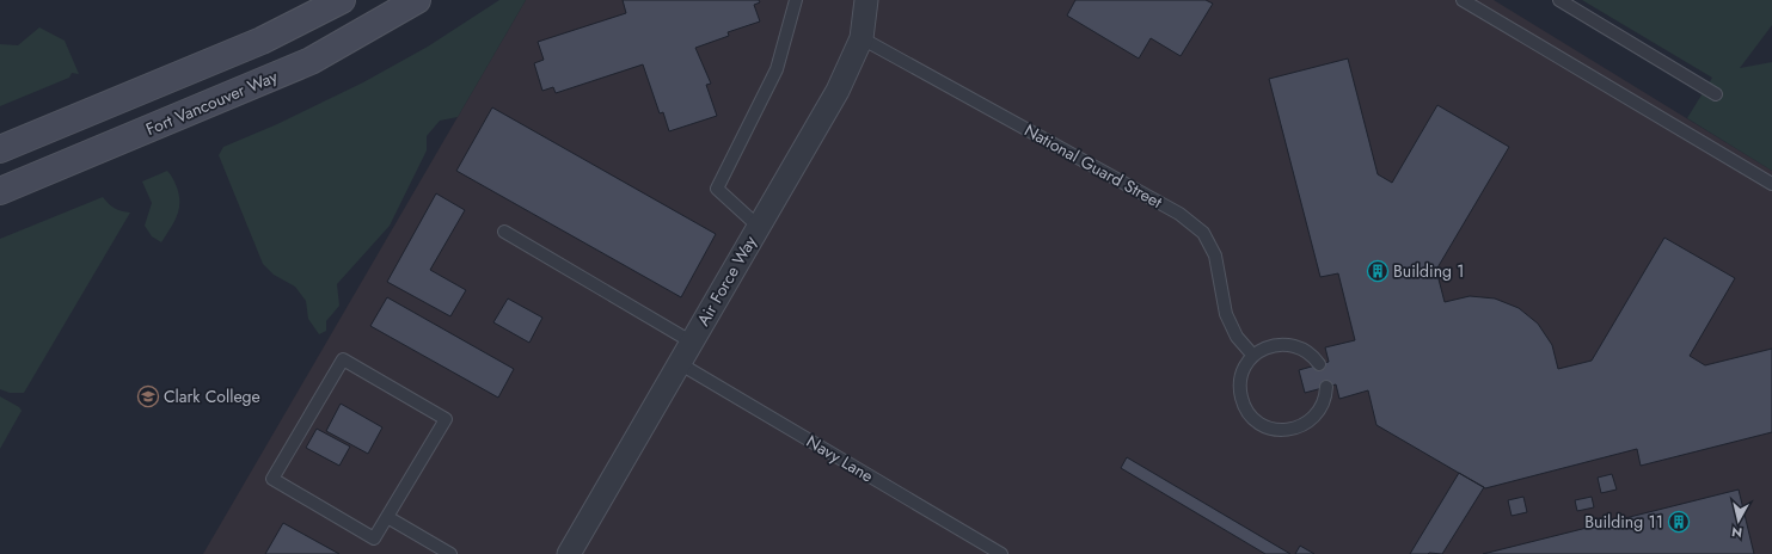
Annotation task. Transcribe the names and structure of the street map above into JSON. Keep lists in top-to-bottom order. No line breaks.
{"streets":{"street":["Fort Vancouver Way","Air Force Way"],"lane":["National Guard Street","Navy Lane"]},"crossings":[["National Guard Street","Air Force Way"],["Air Force Way","Navy Lane"]],"places":{"building":["Building 1","Building 11"],"school or university":["Clark College"]},"north":"bottom"}
